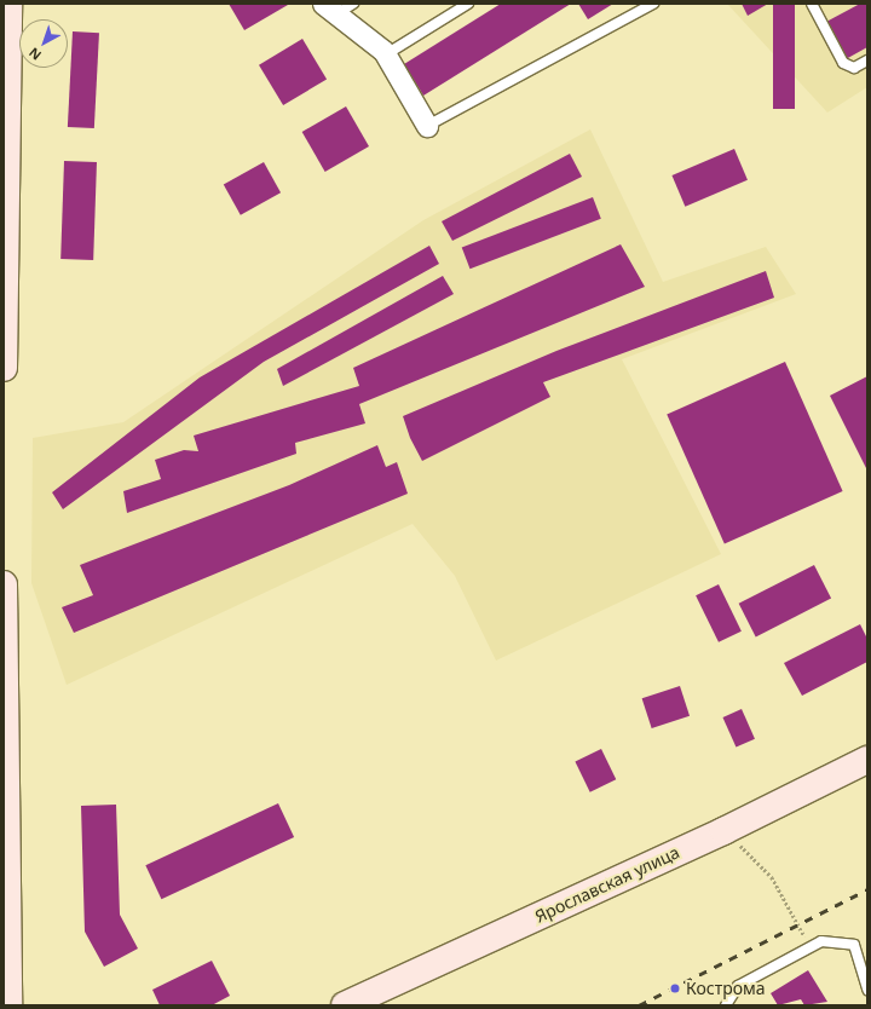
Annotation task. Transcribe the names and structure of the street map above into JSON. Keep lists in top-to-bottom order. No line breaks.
{"streets":{"main road":["Ярославская улица"]},"places":["Кострома"],"north":"bottom left"}
